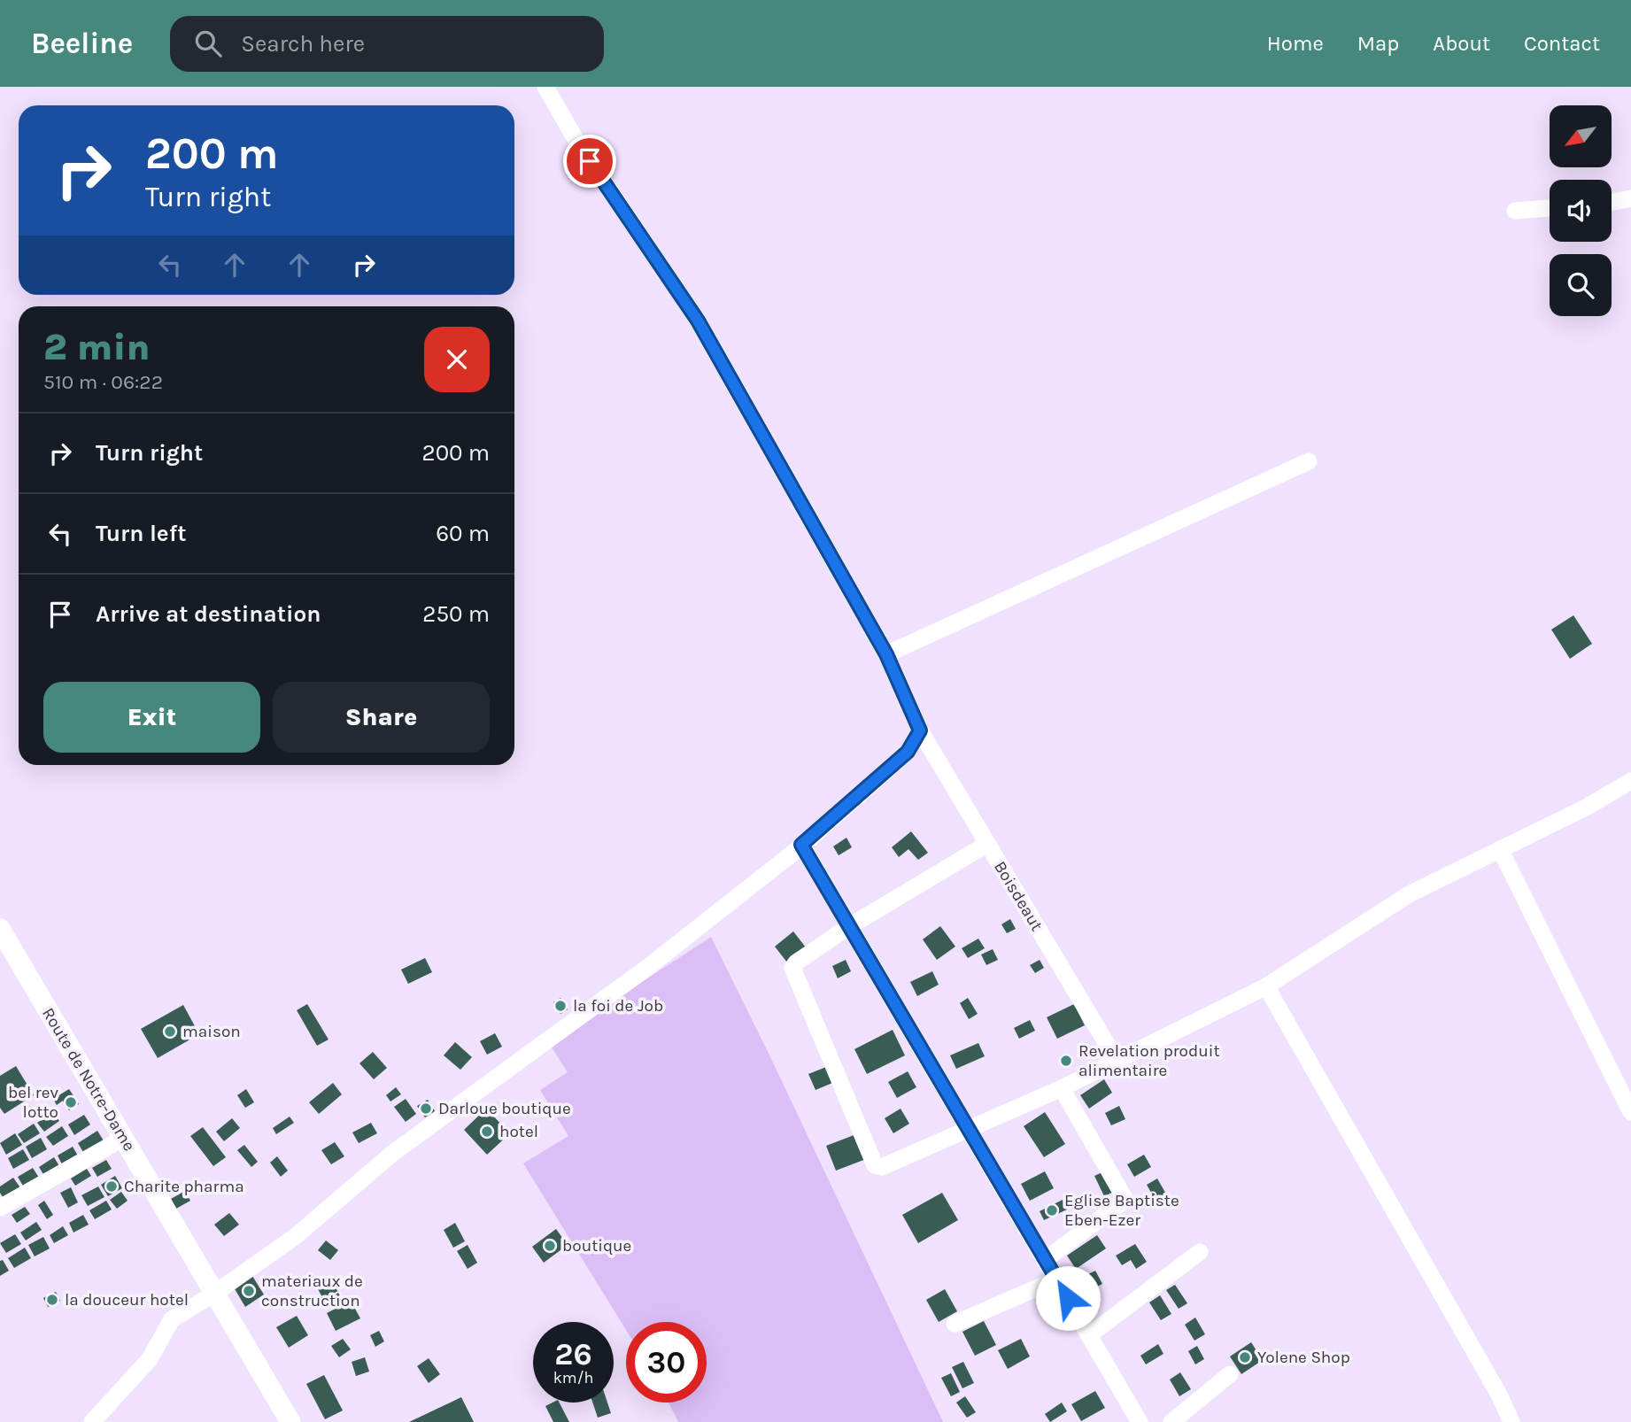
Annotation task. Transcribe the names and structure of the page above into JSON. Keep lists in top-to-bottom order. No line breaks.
{"streets":{"street":["Boisdeaut","Route de Notre-Dame"]},"places":["la foi de Job","maison","Revelation produit alimentaire","bel rev lotto","Darloue boutique","hotel","Charite pharma","Eglise Baptiste Eben-Ezer","boutique","materiaux de construction","la douceur hotel","Yolene Shop"],"north":"bottom left","page":{"header":"Beeline","search":"Search here","nav":["Home","Map","About","Contact"],"turn":["200 m","Turn right"],"heading":["2 min","510 m · 06:22"],"list":[{"name":"Turn right","value":"200 m"},{"name":"Turn left","value":"60 m"},{"name":"Arrive at destination","value":"250 m"}],"buttons":["Exit","Share"],"speed":"26 km/h","limit":"30"}}
